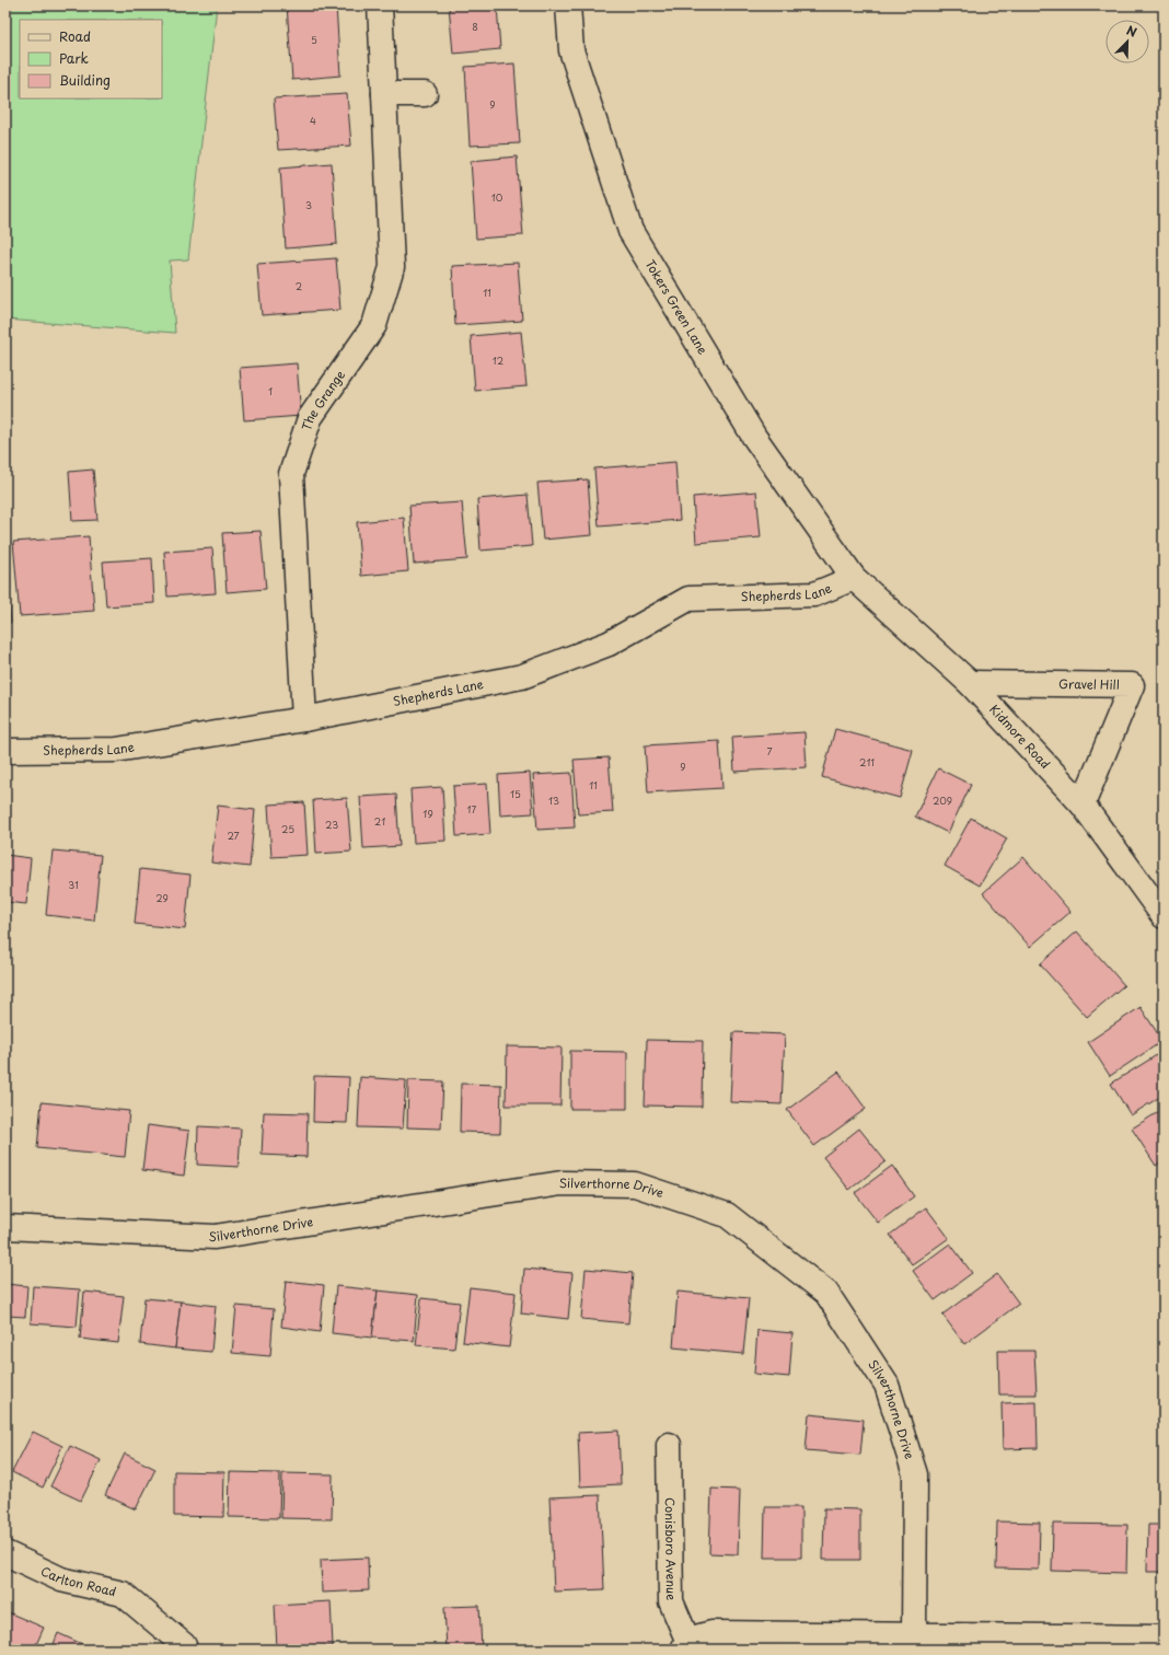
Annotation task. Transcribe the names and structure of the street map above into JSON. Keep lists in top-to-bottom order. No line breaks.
{"streets":{"street":["Tokers Green Lane","The Grange","Shepherds Lane","Gravel Hill","Kidmore Road","Silverthorne Drive","Conisboro Avenue","Carlton Road"]},"crossings":[["Tokers Green Lane","Shepherds Lane"],["Tokers Green Lane","Kidmore Road"],["The Grange","Shepherds Lane"],["Shepherds Lane","Kidmore Road"],["Gravel Hill","Kidmore Road"]],"house_numbers":["8","5","9","4","10","3","2","11","12","1","7","211","9","11","15","13","209","17","19","21","23","25","27","31","29"],"legend":["Road","Park","Building"],"north":"top right"}
